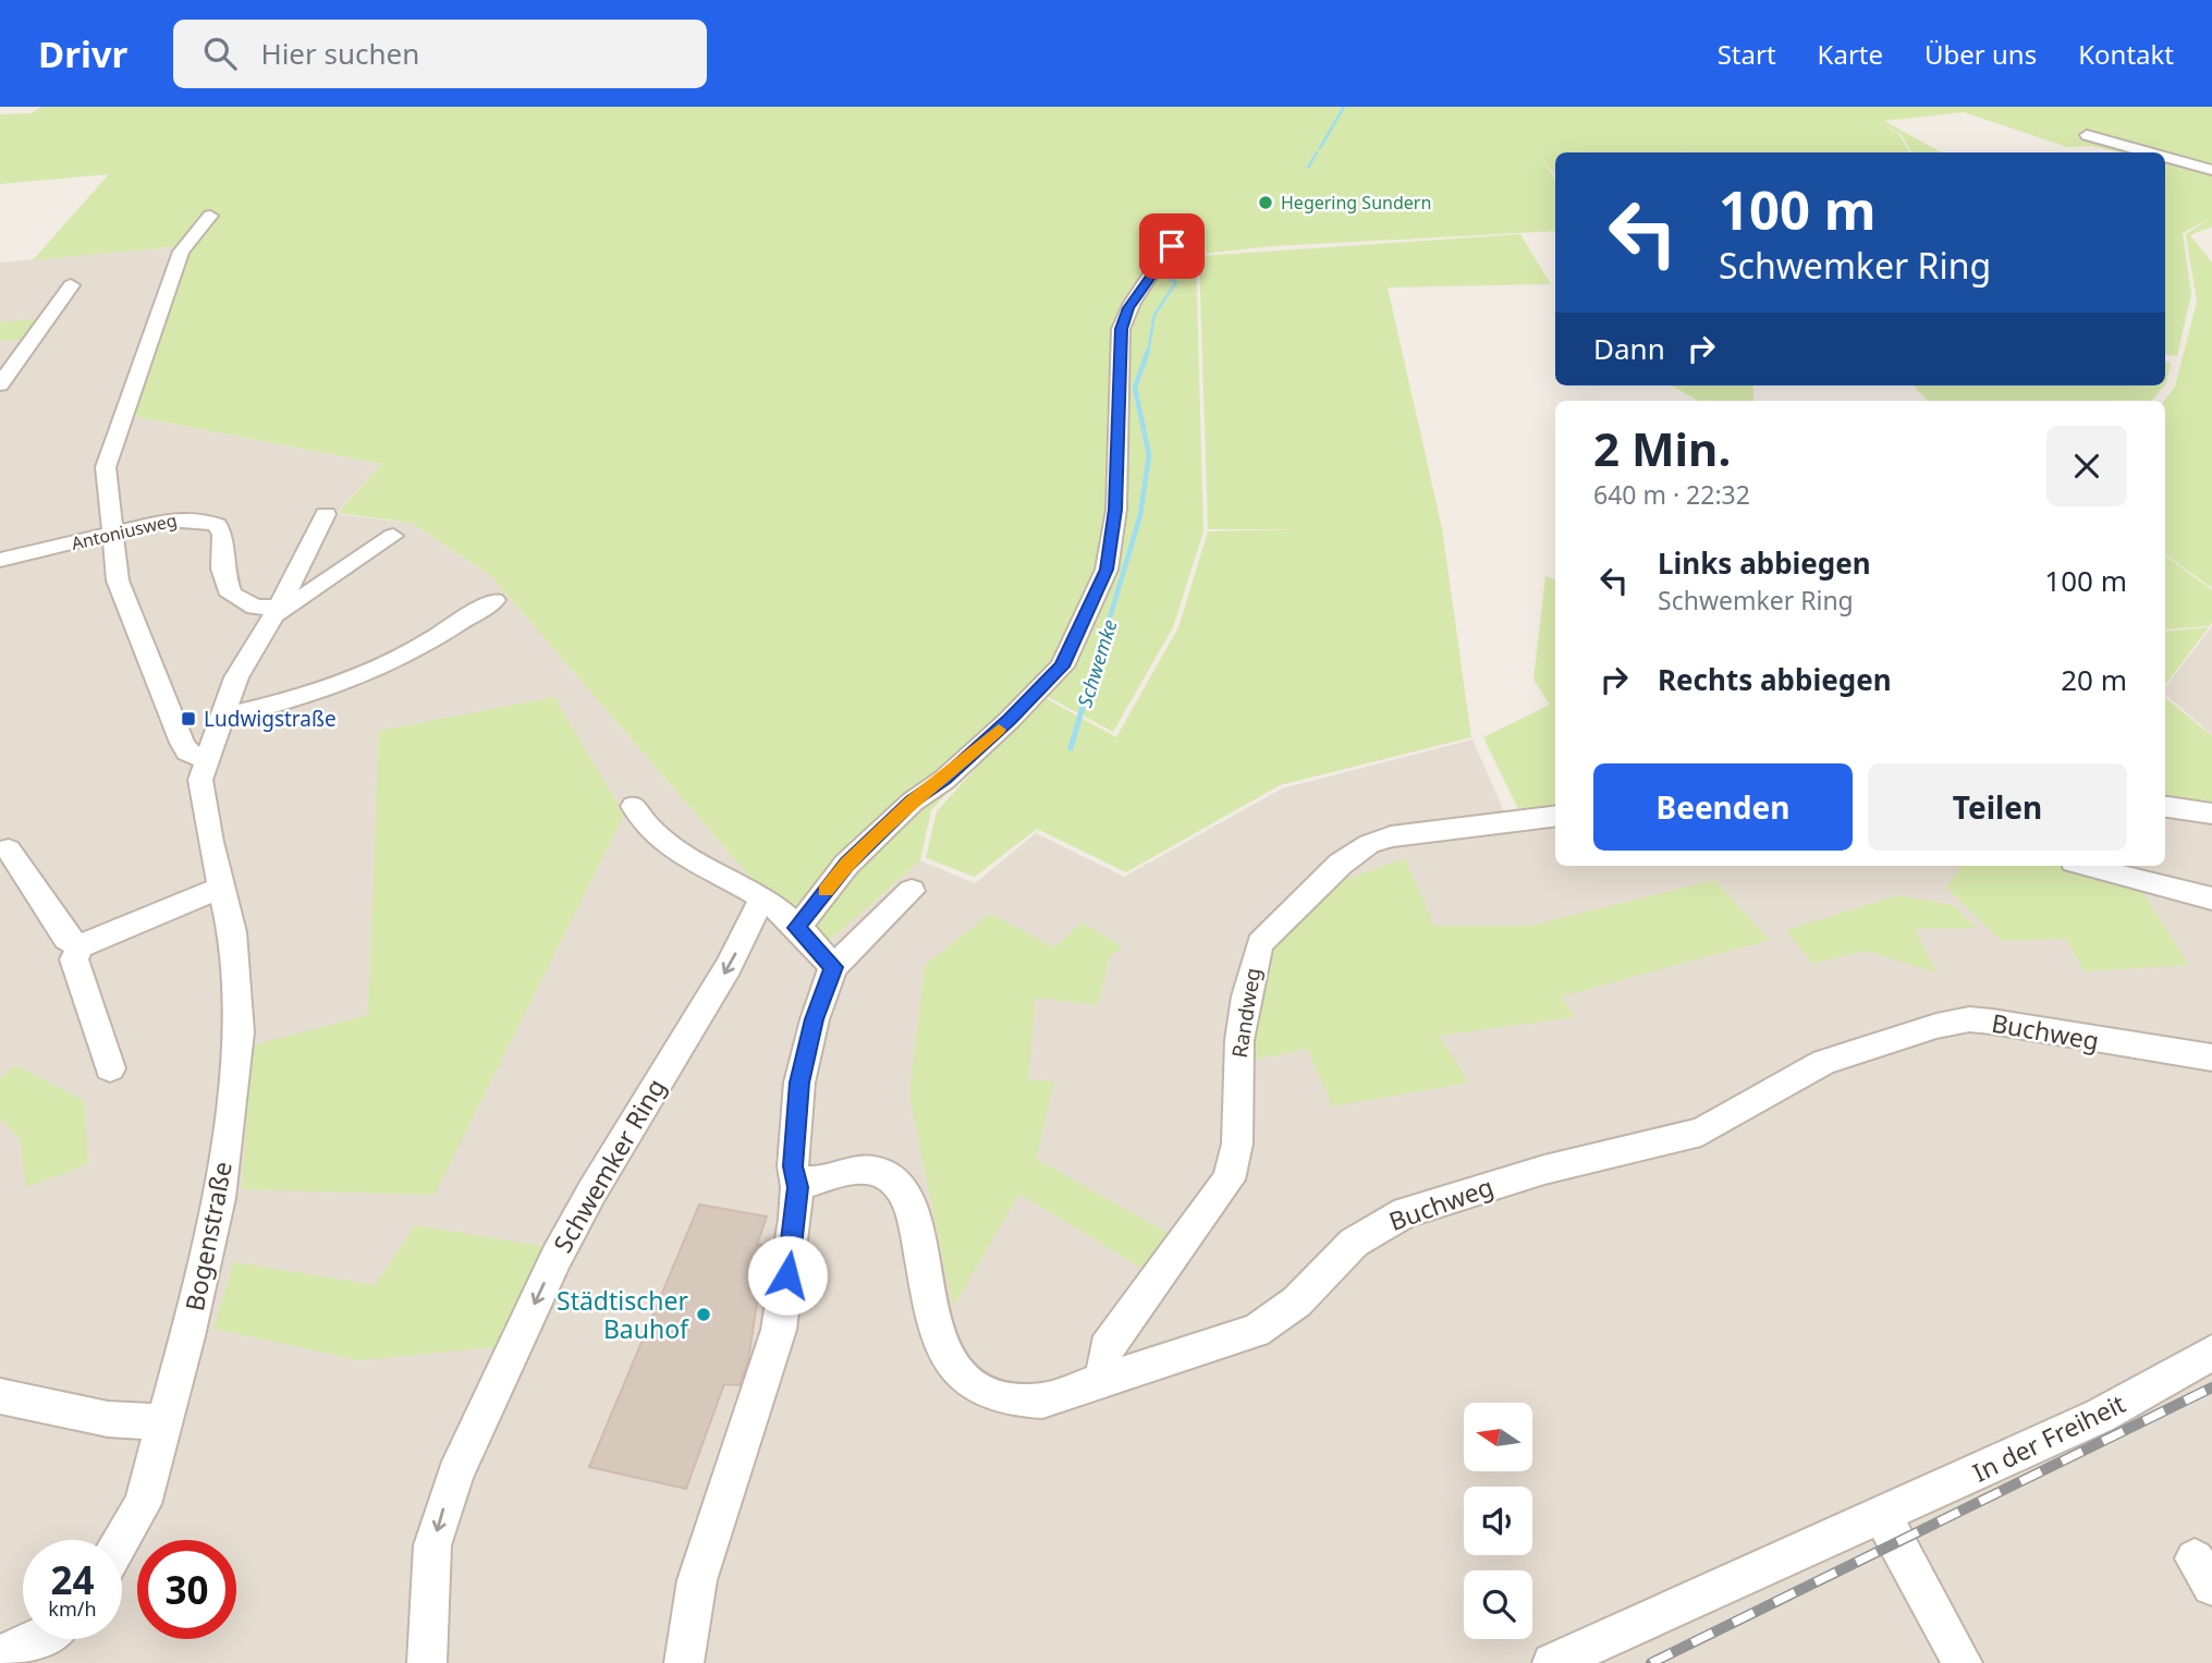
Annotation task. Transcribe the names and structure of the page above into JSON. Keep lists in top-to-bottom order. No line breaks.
{"streets":{"street":["Antoniusweg","Randweg","Buchweg","Schwemker Ring","Bogenstraße","In der Freiheit"]},"crossings":[["Antoniusweg","Bogenstraße"],["Randweg","Buchweg"]],"water":["Schwemke"],"places":{"other":["Hegering Sundern","Städtischer Bauhof"],"transit":["Ludwigstraße"]},"north":"left","page":{"header":"Drivr","search":"Hier suchen","nav":["Start","Karte","Über uns","Kontakt"],"turn":["100 m","Schwemker Ring"],"then":"Dann","heading":["2 Min.","640 m · 22:32"],"list":[{"name":"Links abbiegen","note":"Schwemker Ring","value":"100 m"},{"name":"Rechts abbiegen","value":"20 m"}],"buttons":["Beenden","Teilen"],"speed":"24 km/h","limit":"30"}}
